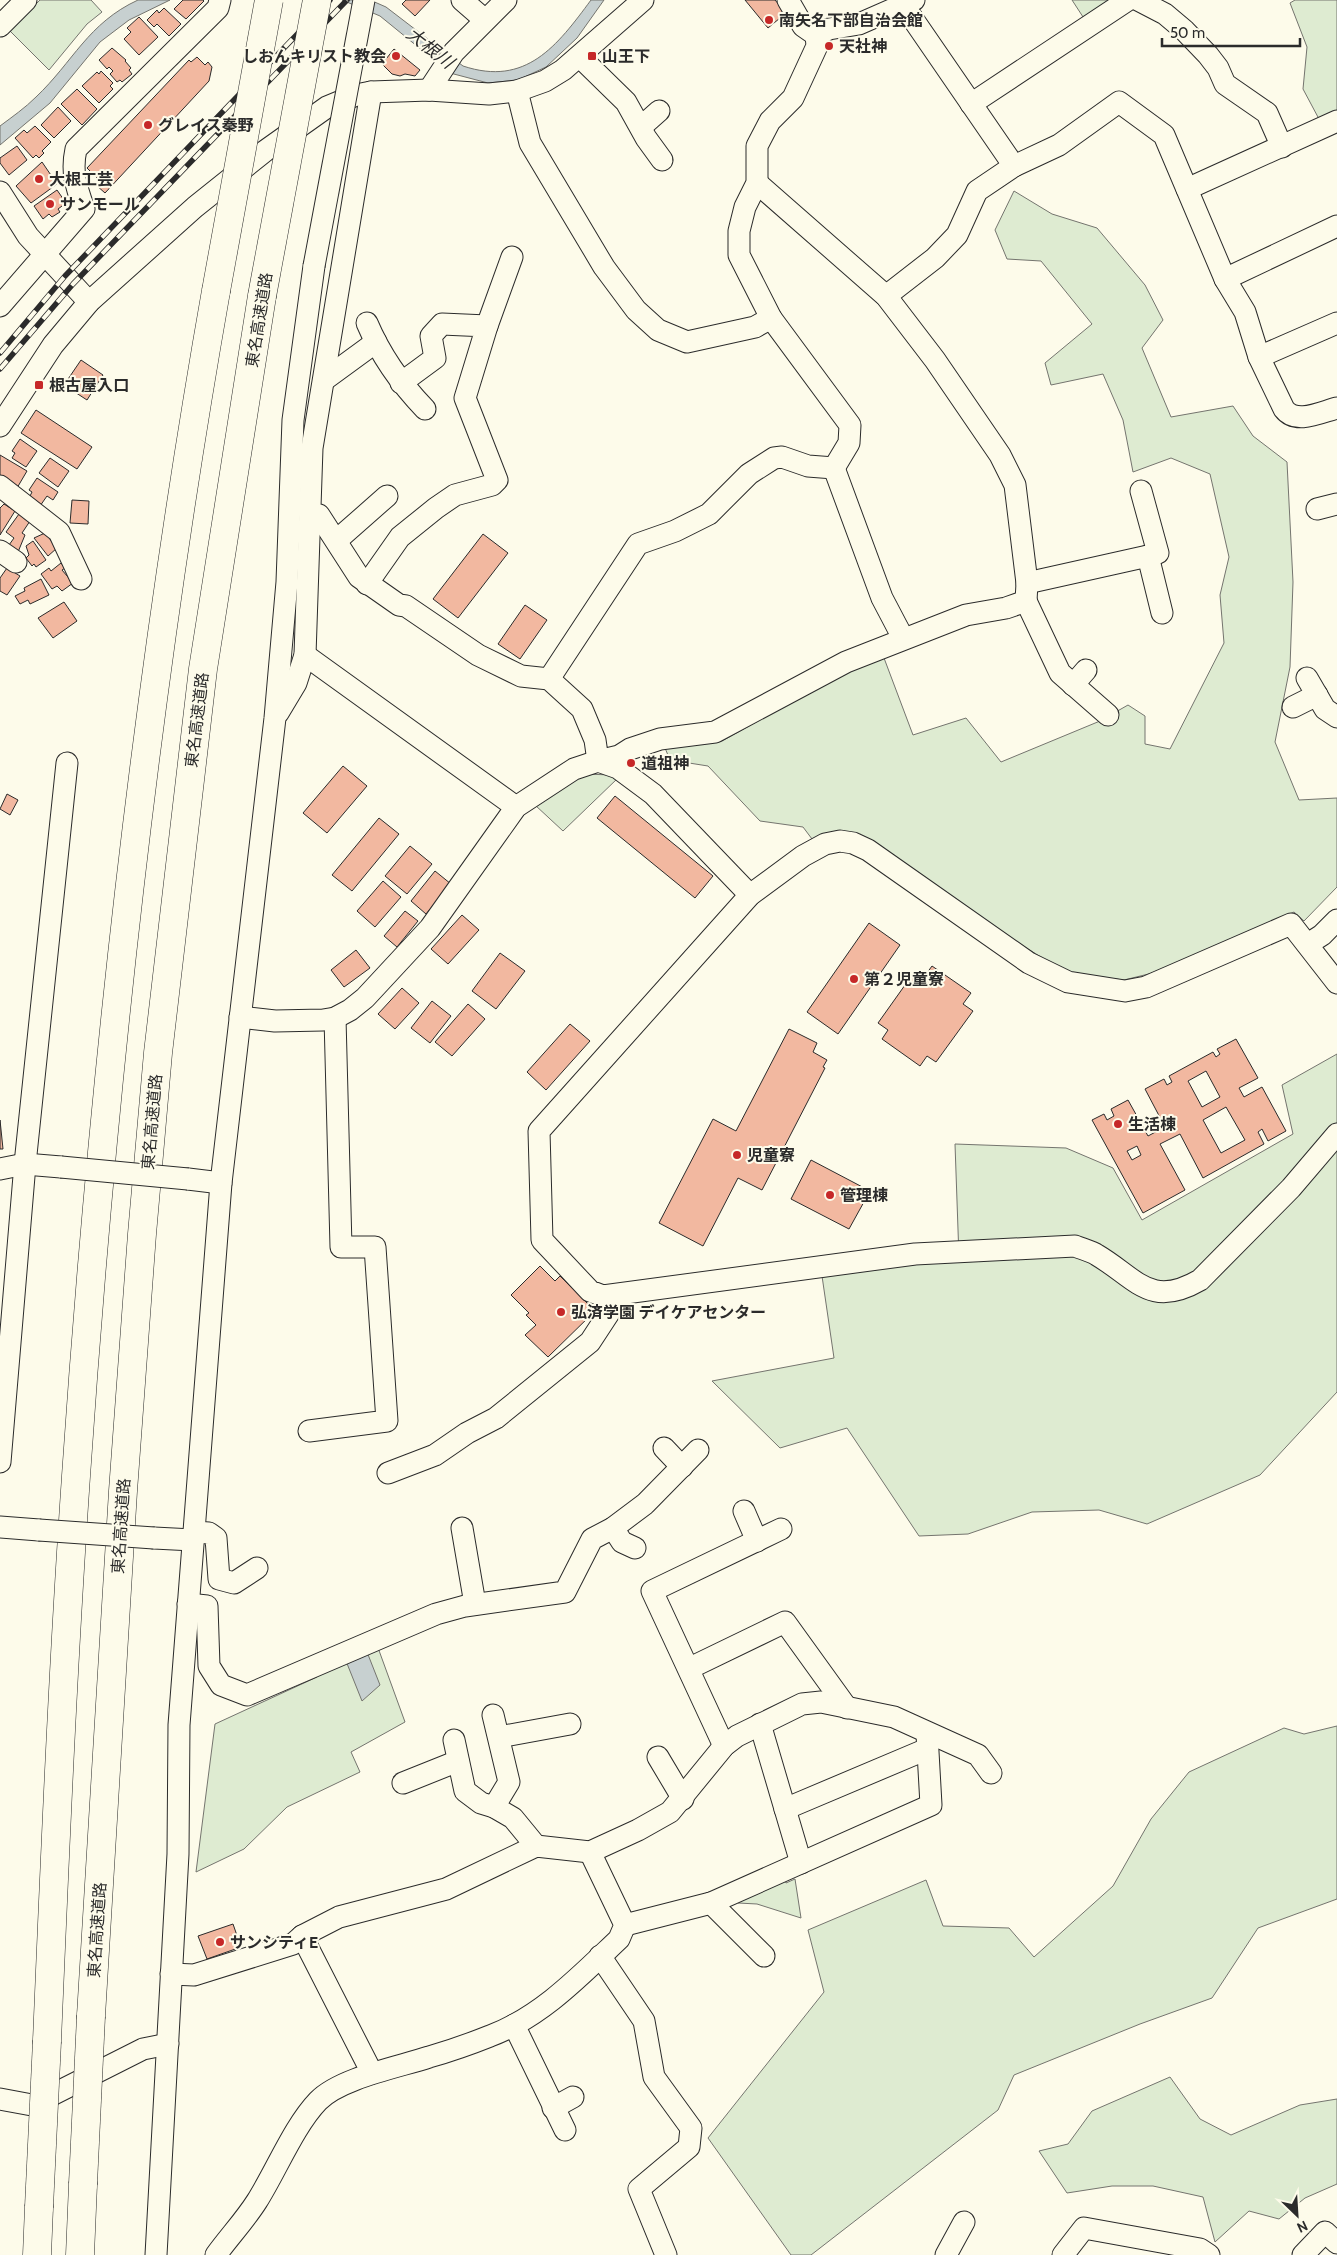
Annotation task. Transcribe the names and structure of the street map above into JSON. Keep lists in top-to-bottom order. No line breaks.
{"streets":{"highway":["東名高速道路"]},"water":["大根川"],"places":{"other":["南矢名下部自治会館","天社神","しおんキリスト教会","グレイス秦野","大根工芸","サンモール","道祖神","第２児童寮","生活棟","児童寮","管理棟","弘済学園 デイケアセンター","サンシティE"],"transit":["山王下","根古屋入口"]},"scale_bar":"50 m","north":"bottom right"}
